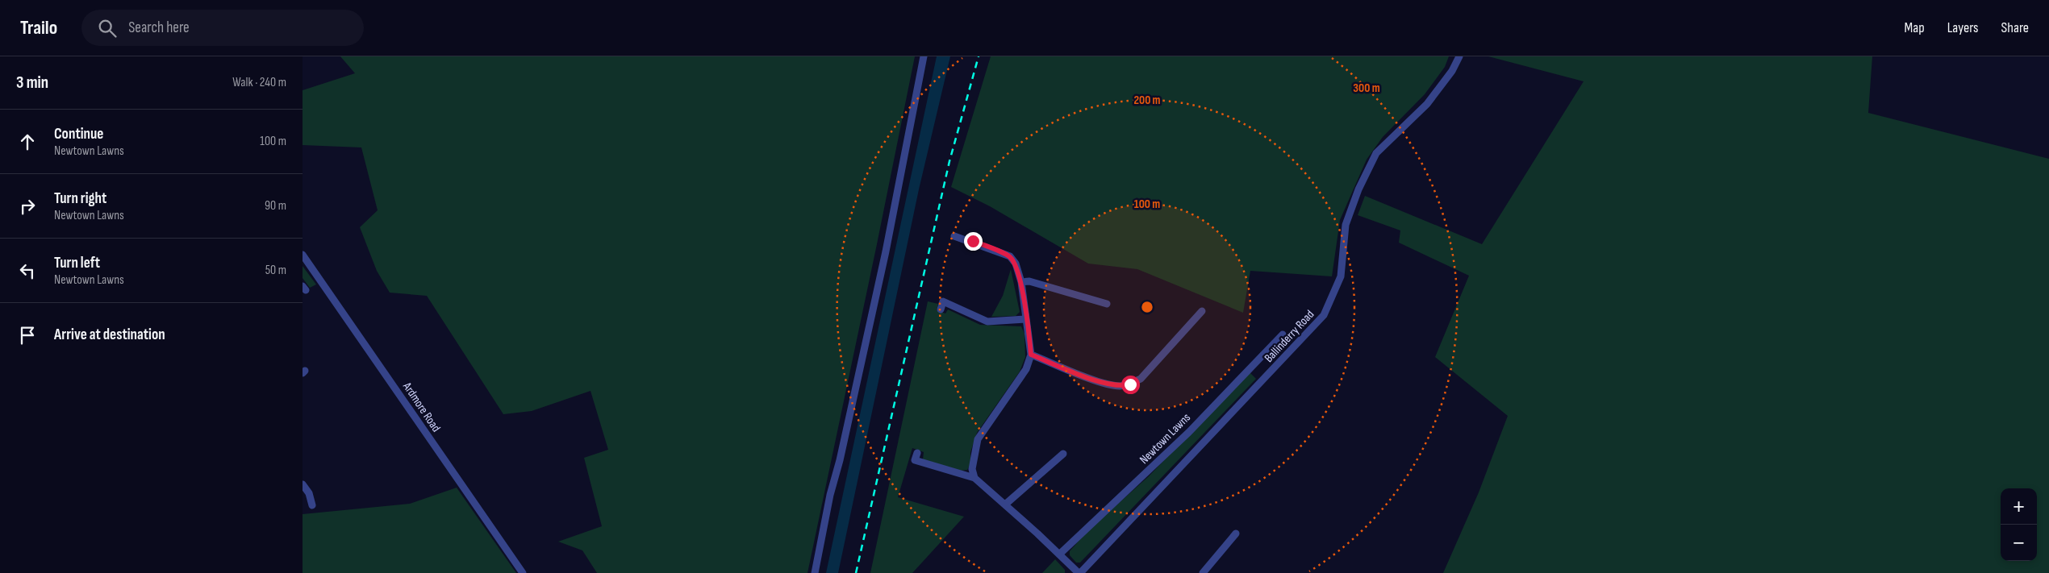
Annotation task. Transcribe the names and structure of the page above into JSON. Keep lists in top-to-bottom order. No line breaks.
{"streets":{"street":["Ballinderry Road","Ardmore Road","Newtown Lawns"]},"page":{"header":"Trailo","search":"Search here","nav":["Map","Layers","Share"],"heading":["3 min","Walk · 240 m"],"list":[["Continue","Newtown Lawns","100 m"],["Turn right","Newtown Lawns","90 m"],["Turn left","Newtown Lawns","50 m"],"Arrive at destination"],"map_buttons":["+","−"]},"rings":["300 m","200 m","100 m"]}
